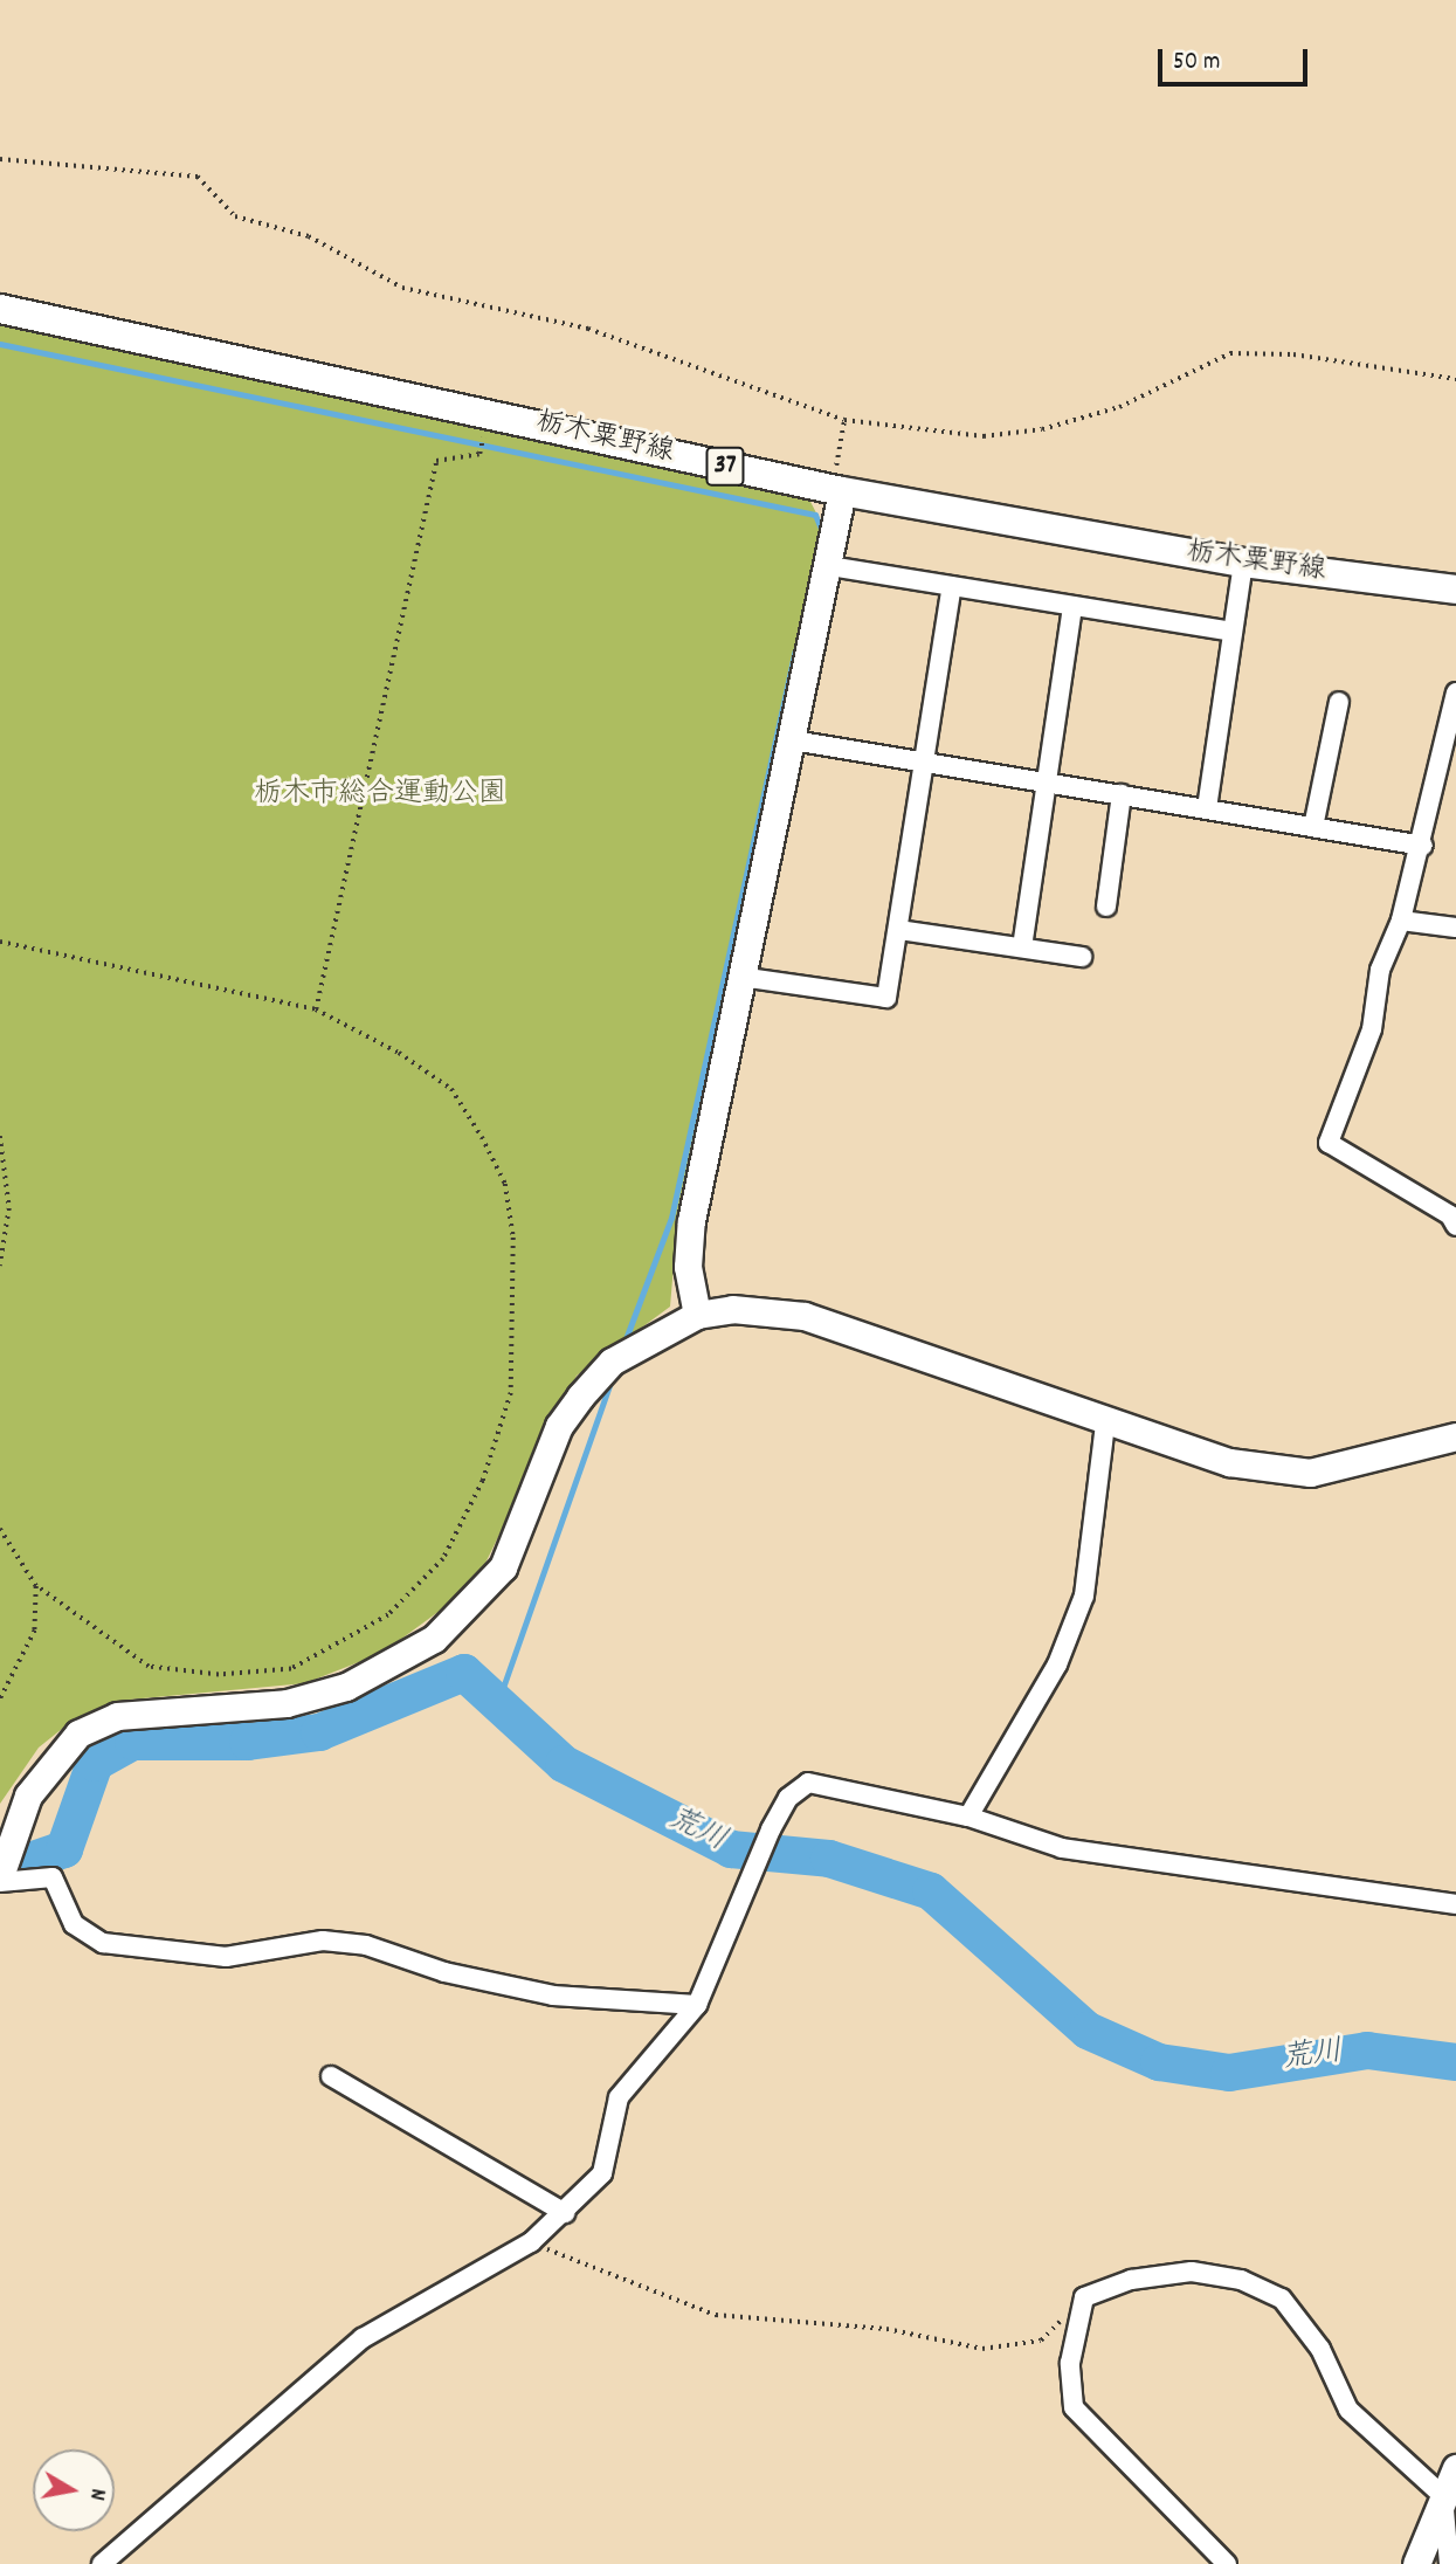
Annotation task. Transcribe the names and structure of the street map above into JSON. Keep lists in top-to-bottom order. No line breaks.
{"streets":{"main road":["栃木粟野線","37"]},"water":["荒川"],"parks":["栃木市総合運動公園"],"scale_bar":"50 m","north":"right"}
